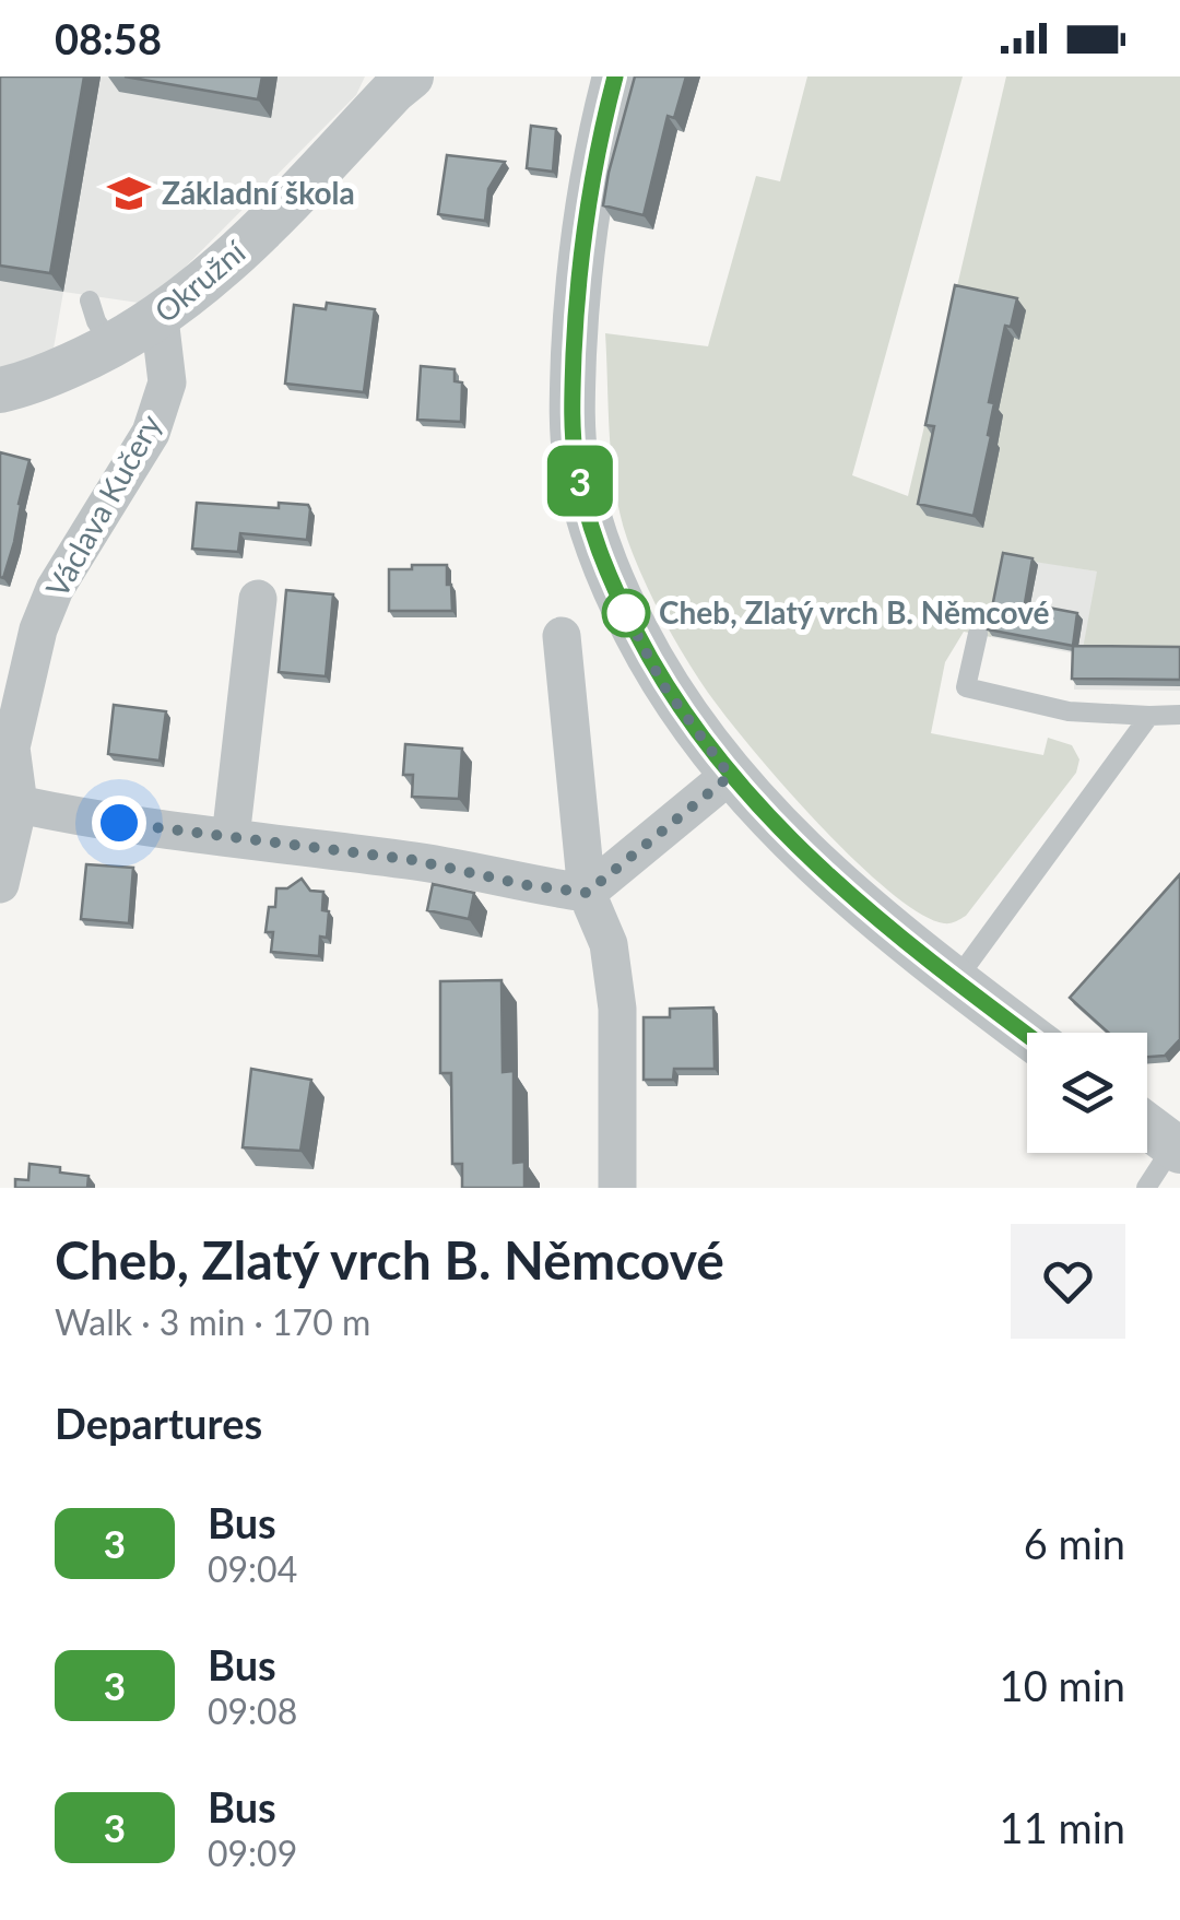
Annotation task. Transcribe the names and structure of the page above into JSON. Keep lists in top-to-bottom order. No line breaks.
{"streets":{"street":["Okružní","Václava Kučery"]},"crossings":[["Okružní","Václava Kučery"]],"places":{"school or university":["Základní škola"],"other":["Cheb, Zlatý vrch B. Němcové"]},"lines":["bus line 3"],"page":{"status":"08:58","on_map":"3","heading":[["Cheb, Zlatý vrch B. Němcové","Walk · 3 min · 170 m"],"Departures"],"list":[{"mark":"3","name":"Bus","note":"09:04","value":"6 min"},{"mark":"3","name":"Bus","note":"09:08","value":"10 min"},{"mark":"3","name":"Bus","note":"09:09","value":"11 min"}]}}
